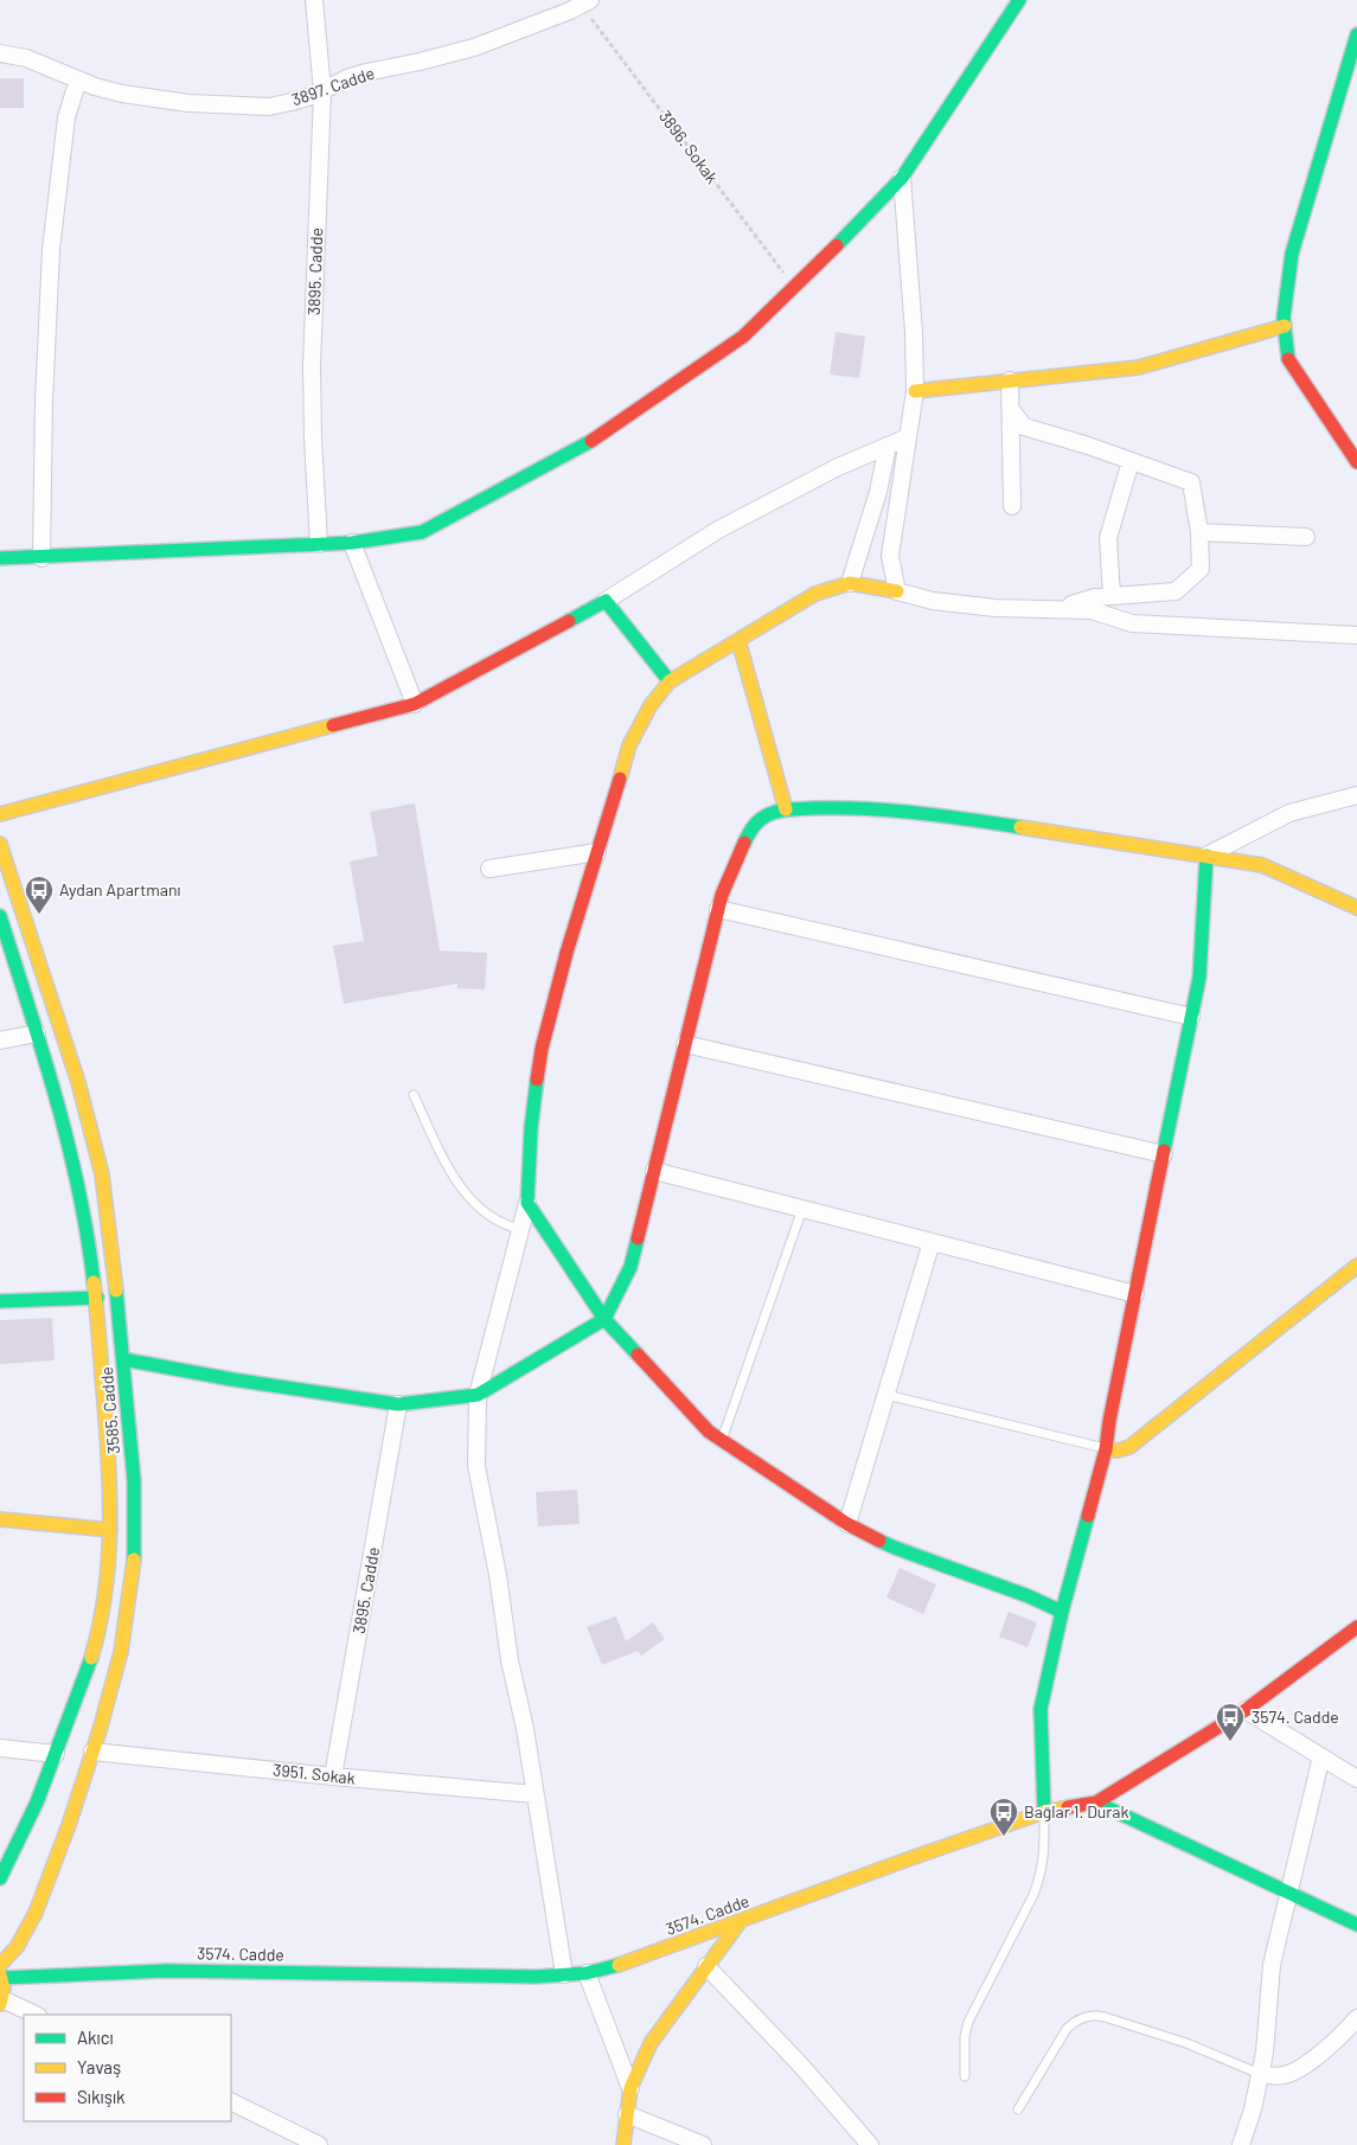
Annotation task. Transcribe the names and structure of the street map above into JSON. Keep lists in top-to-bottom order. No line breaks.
{"streets":{"street":["3897. Cadde","3895. Cadde","3585. Cadde","3951. Sokak","3574. Cadde"],"path":["3896. Sokak"]},"crossings":[["3897. Cadde","3896. Sokak"],["3897. Cadde","3895. Cadde"],["3895. Cadde","3951. Sokak"],["3585. Cadde","3951. Sokak"],["3585. Cadde","3574. Cadde"]],"places":{"bus stop":["Aydan Apartmanı","3574. Cadde","Bağlar 1. Durak"]},"legend":["Akıcı","Yavaş","Sıkışık"]}
